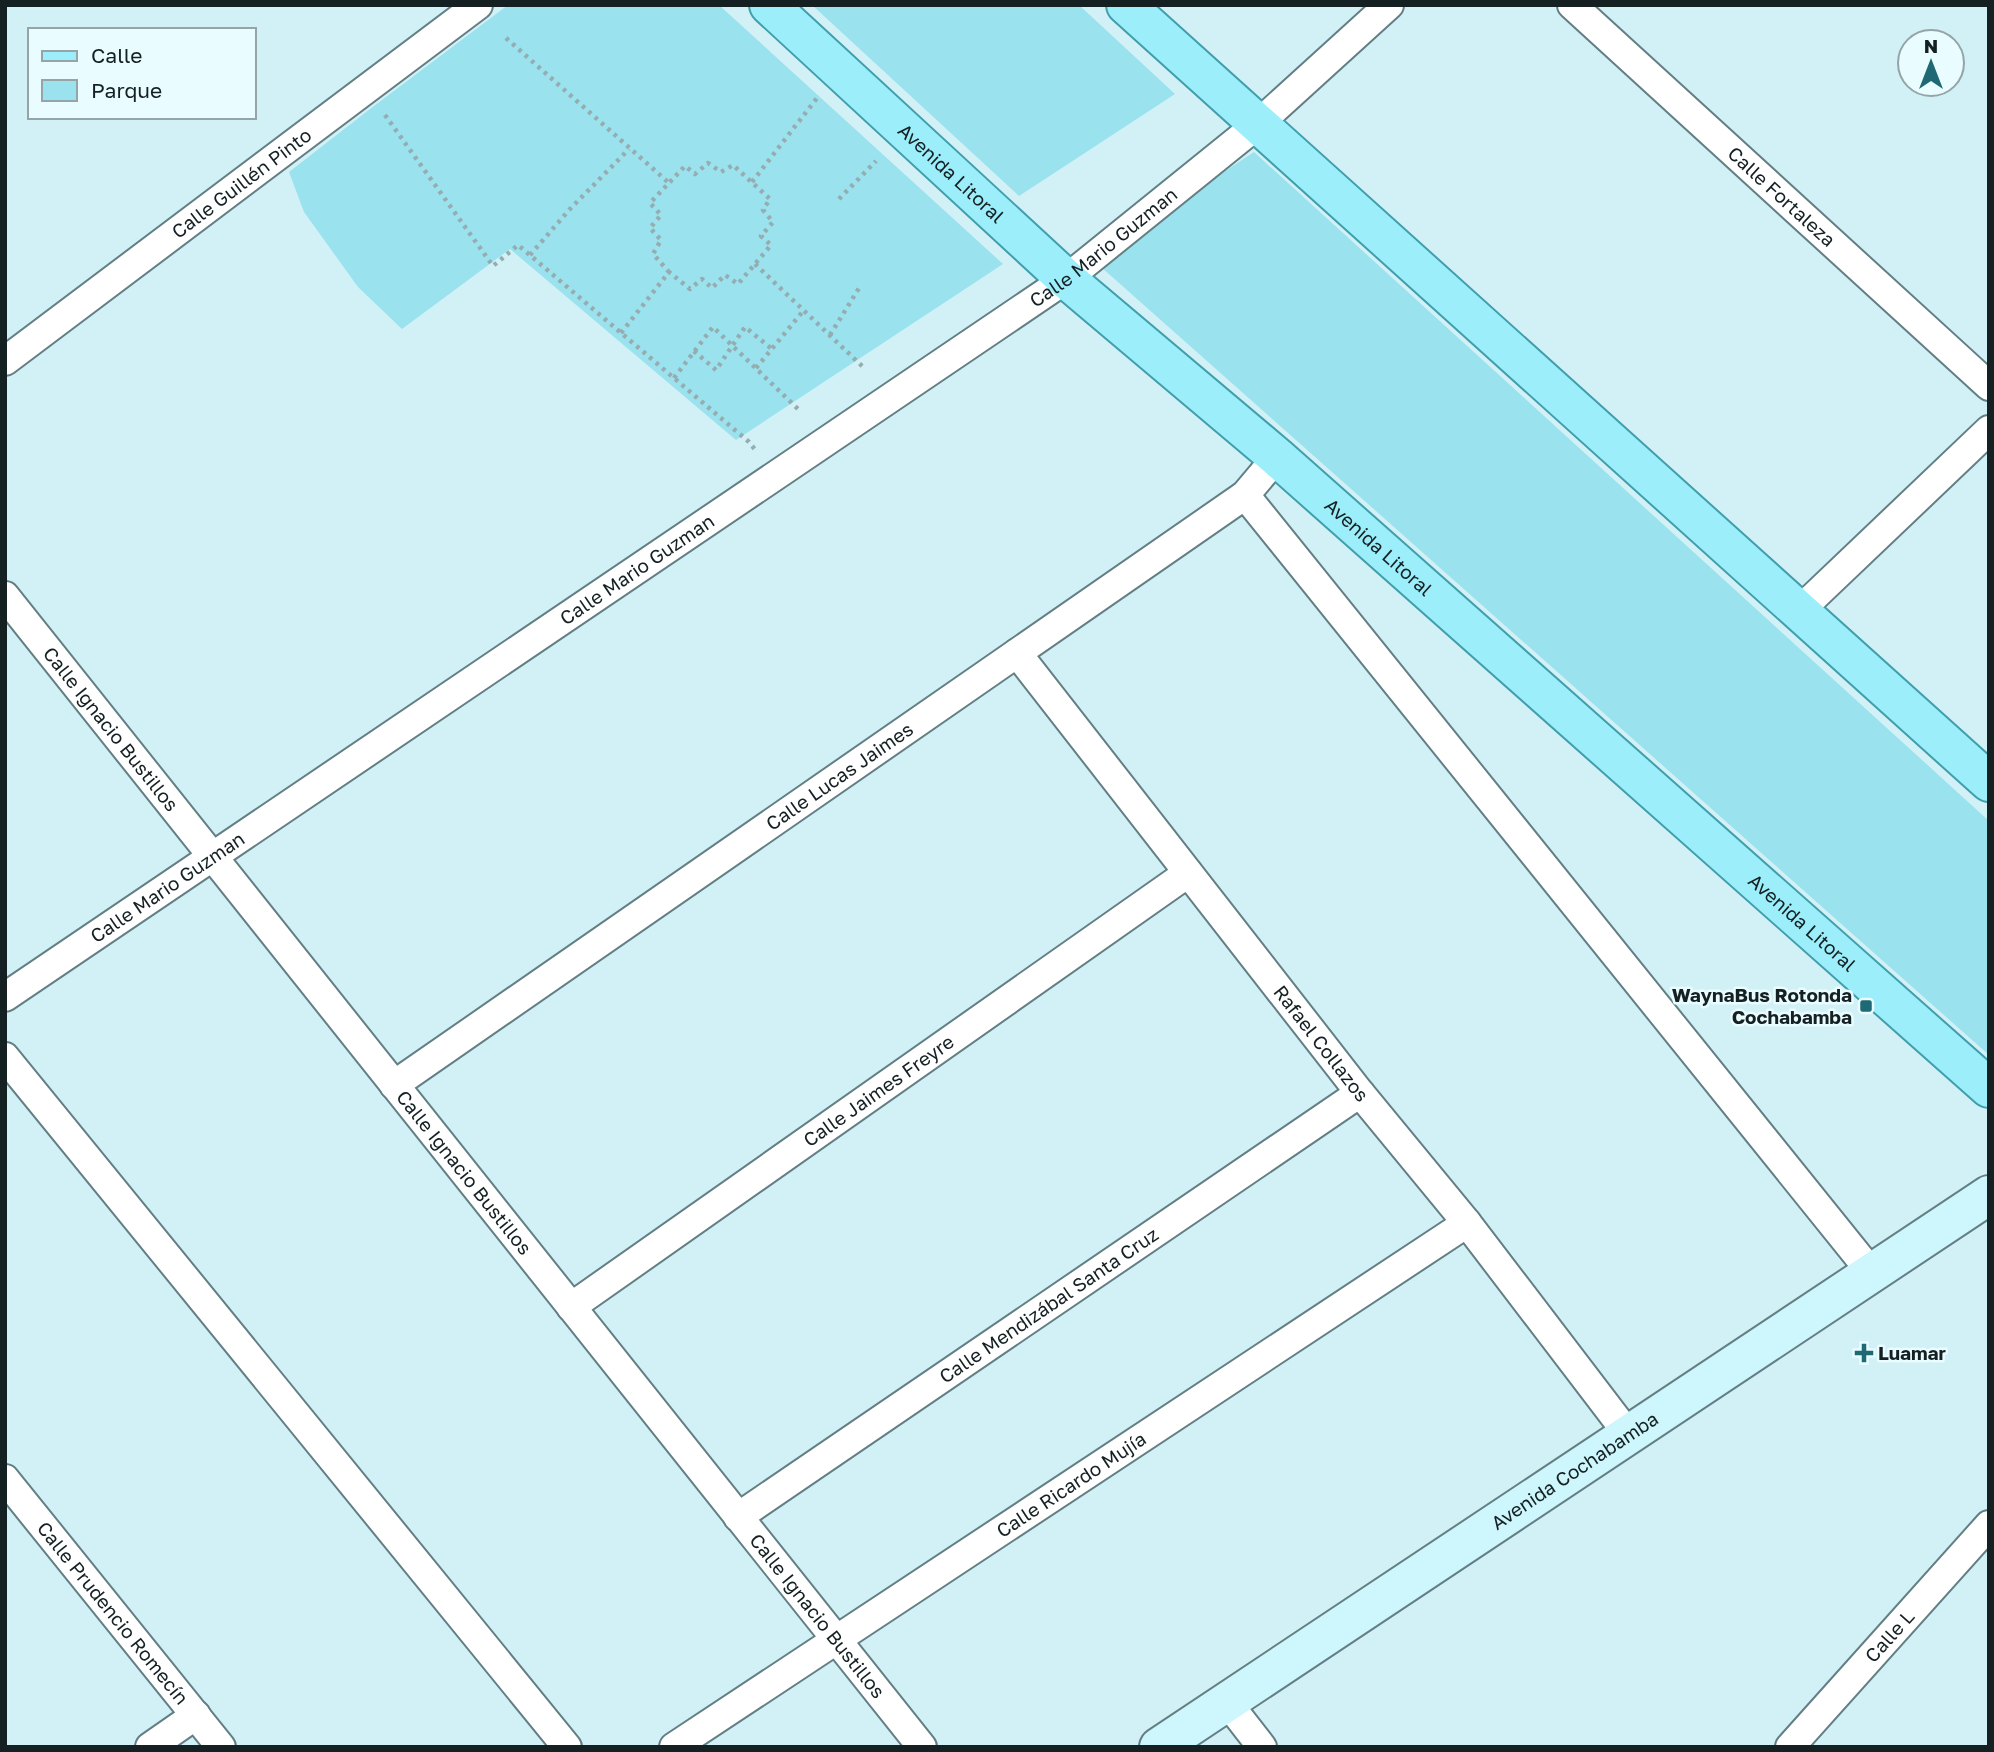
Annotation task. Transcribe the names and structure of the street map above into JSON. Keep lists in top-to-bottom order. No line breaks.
{"streets":{"main road":["Avenida Litoral","Avenida Cochabamba"],"street":["Calle Guillén Pinto","Calle Fortaleza","Calle Mario Guzman","Calle Ignacio Bustillos","Calle Lucas Jaimes","Rafael Collazos","Calle Jaimes Freyre","Calle Mendizábal Santa Cruz","Calle Ricardo Mujía","Calle Prudencio Romecín","Calle L"]},"crossings":[["Avenida Litoral","Calle Mario Guzman"],["Avenida Litoral","Calle Lucas Jaimes"],["Calle Mario Guzman","Calle Ignacio Bustillos"],["Calle Ignacio Bustillos","Calle Lucas Jaimes"],["Calle Ignacio Bustillos","Calle Jaimes Freyre"],["Calle Ignacio Bustillos","Calle Mendizábal Santa Cruz"],["Calle Ignacio Bustillos","Calle Ricardo Mujía"],["Calle Lucas Jaimes","Rafael Collazos"],["Rafael Collazos","Calle Jaimes Freyre"],["Rafael Collazos","Calle Mendizábal Santa Cruz"],["Rafael Collazos","Avenida Cochabamba"],["Rafael Collazos","Calle Ricardo Mujía"]],"places":{"transit":["WaynaBus Rotonda Cochabamba"],"health":["Luamar"]},"legend":["Calle","Parque"],"north":"top"}
